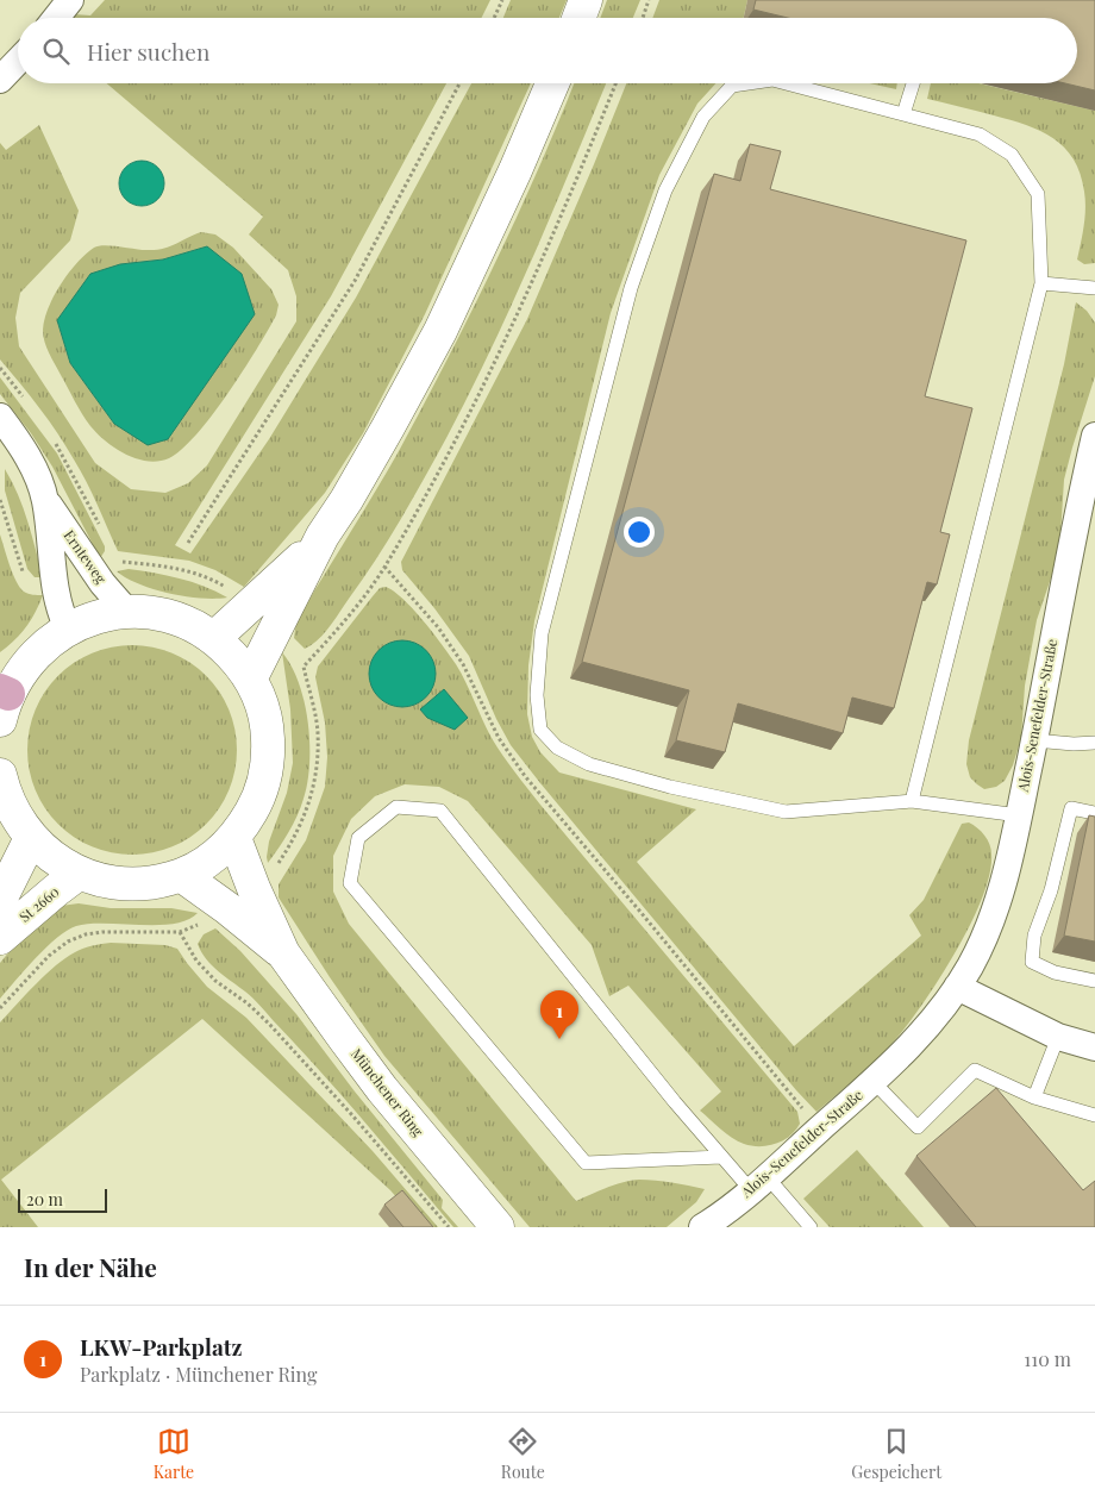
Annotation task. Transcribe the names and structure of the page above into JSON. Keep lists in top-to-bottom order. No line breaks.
{"streets":{"main road":["St 2660","Münchener Ring"],"street":["Ernteweg","Alois-Senefelder-Straße"]},"scale_bar":"20 m","page":{"search":"Hier suchen","pins":"1","scale":"20 m","heading":"In der Nähe","list":[{"mark":"1","name":"LKW-Parkplatz","note":"Parkplatz · Münchener Ring","value":"110 m"}],"nav":["Karte","Route","Gespeichert"]}}
